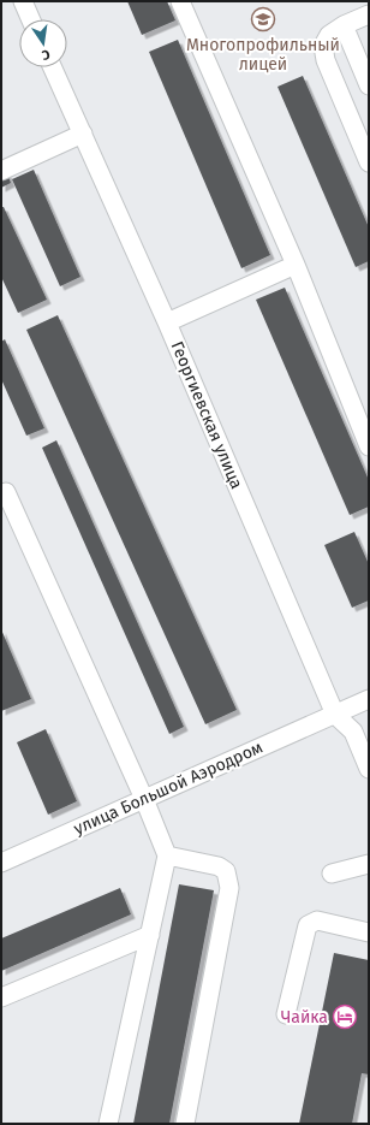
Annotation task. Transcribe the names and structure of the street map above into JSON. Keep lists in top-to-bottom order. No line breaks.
{"streets":{"street":["Георгиевская улица","улица Большой Аэродром"]},"crossings":[["Георгиевская улица","улица Большой Аэродром"]],"places":{"school or university":["Многопрофильный лицей"],"hotel":["Чайка"]},"north":"bottom"}
